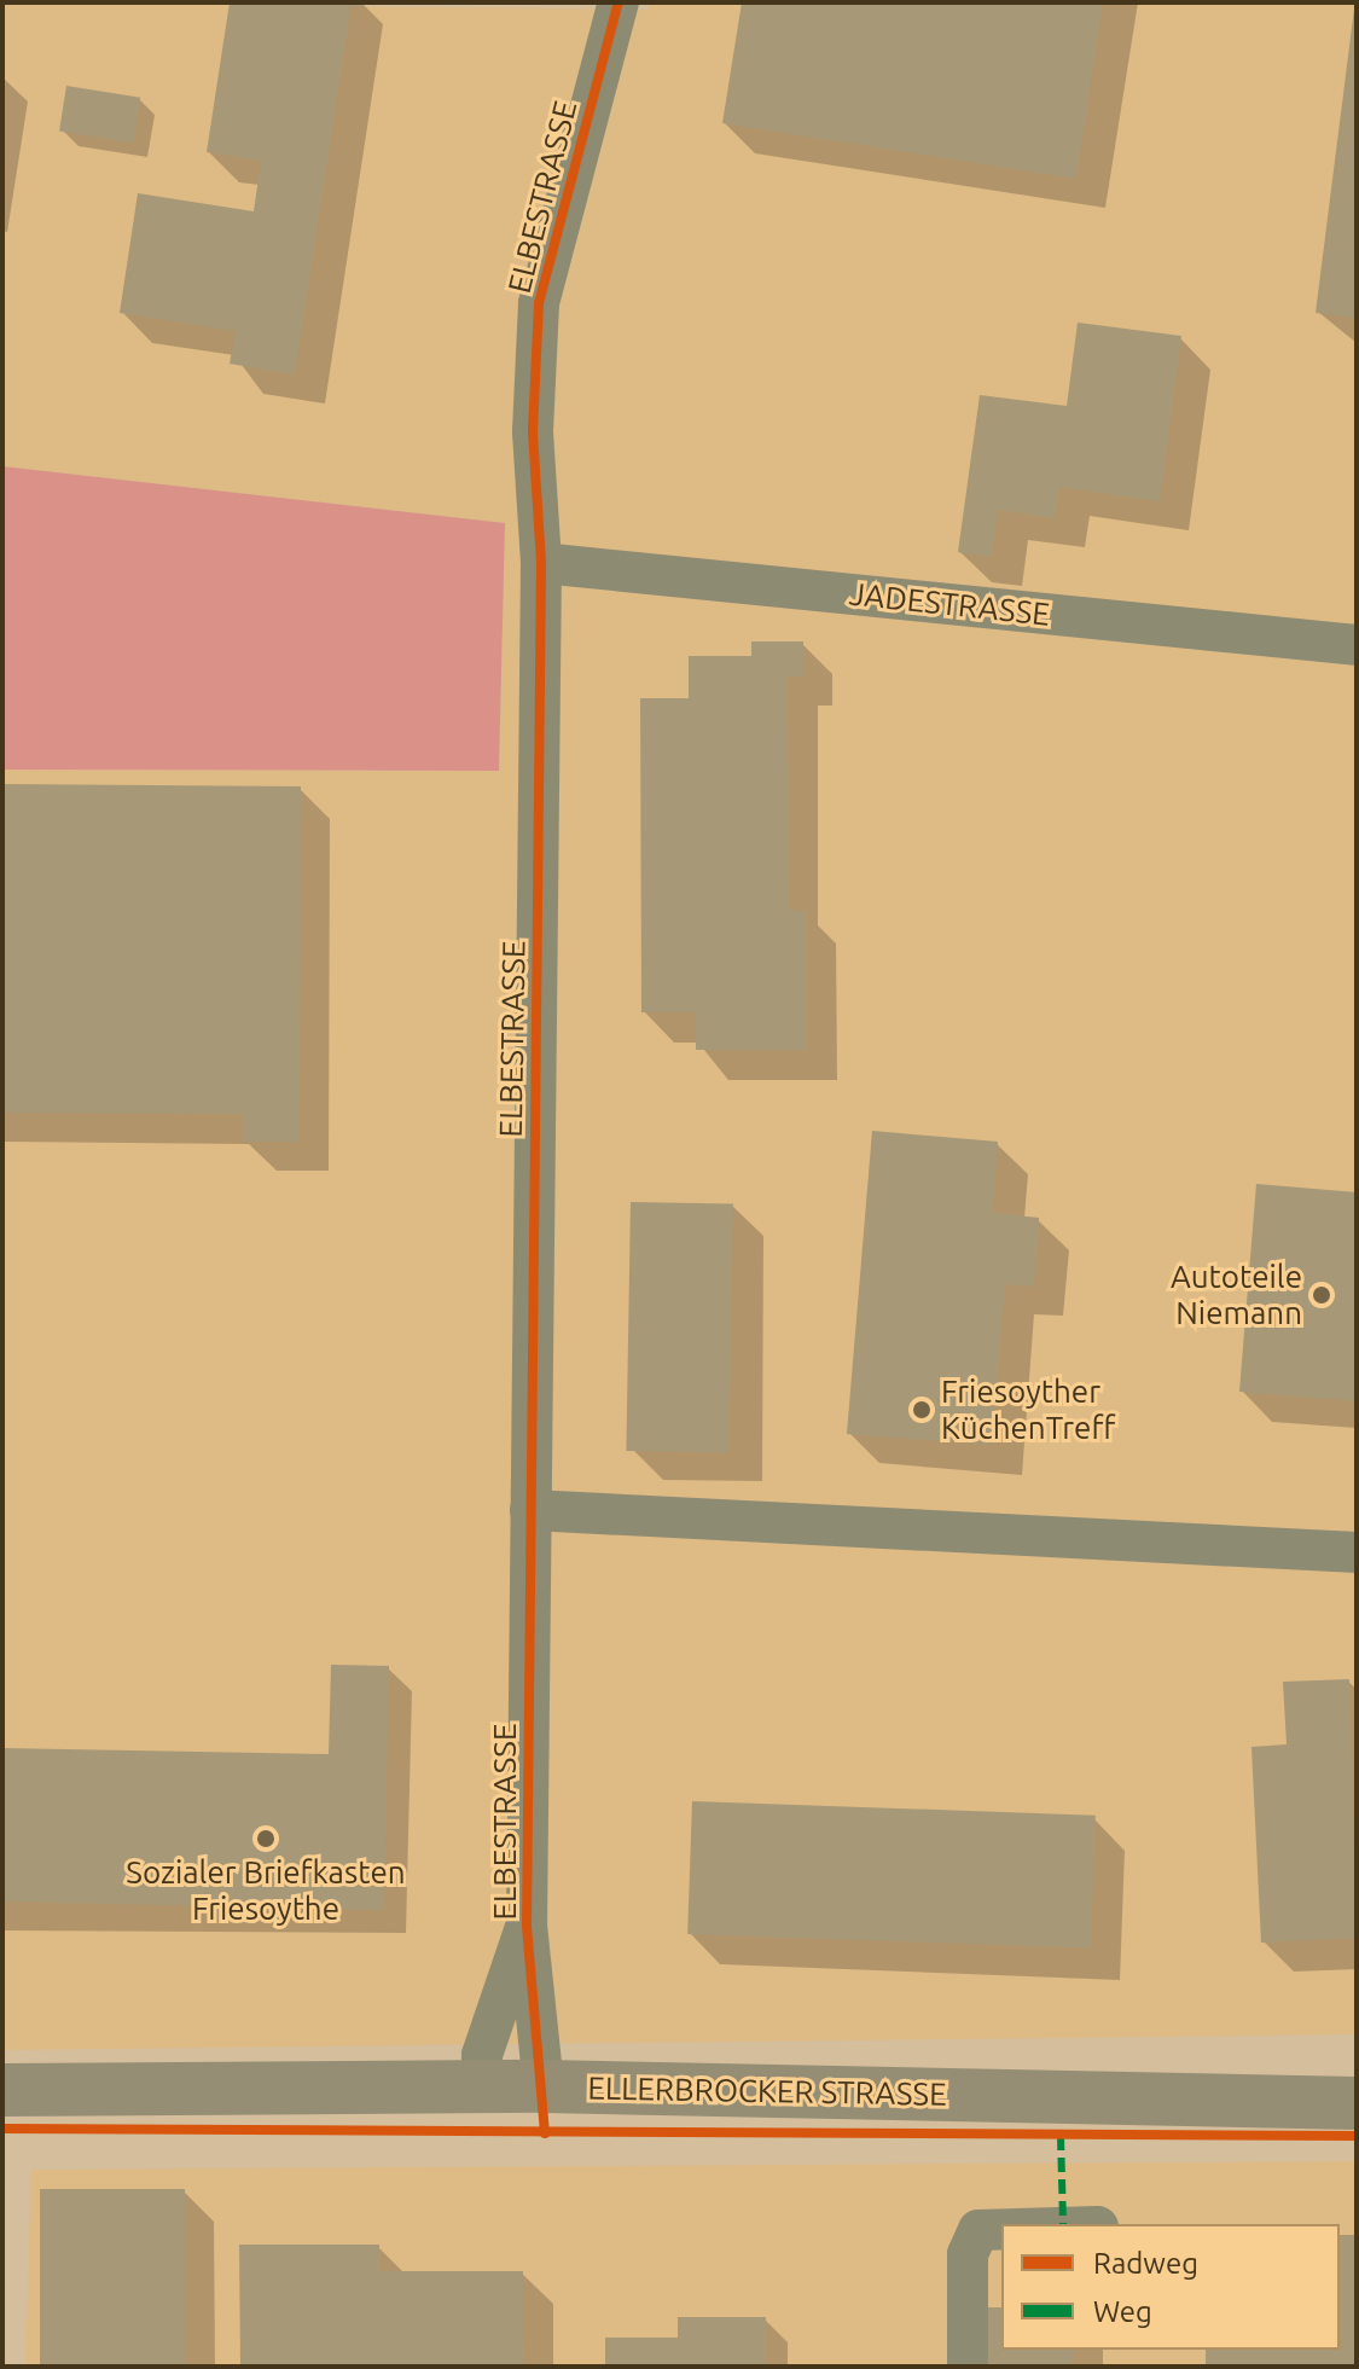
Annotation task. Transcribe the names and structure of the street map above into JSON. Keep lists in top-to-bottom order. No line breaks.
{"streets":{"main road":["ELLERBROCKER STRASSE"],"street":["ELBESTRASSE","JADESTRASSE"]},"crossings":[["ELBESTRASSE","JADESTRASSE"],["ELBESTRASSE","ELLERBROCKER STRASSE"]],"places":["Autoteile Niemann","Friesoyther KüchenTreff","Sozialer Briefkasten Friesoythe"],"legend":["Radweg","Weg"]}
